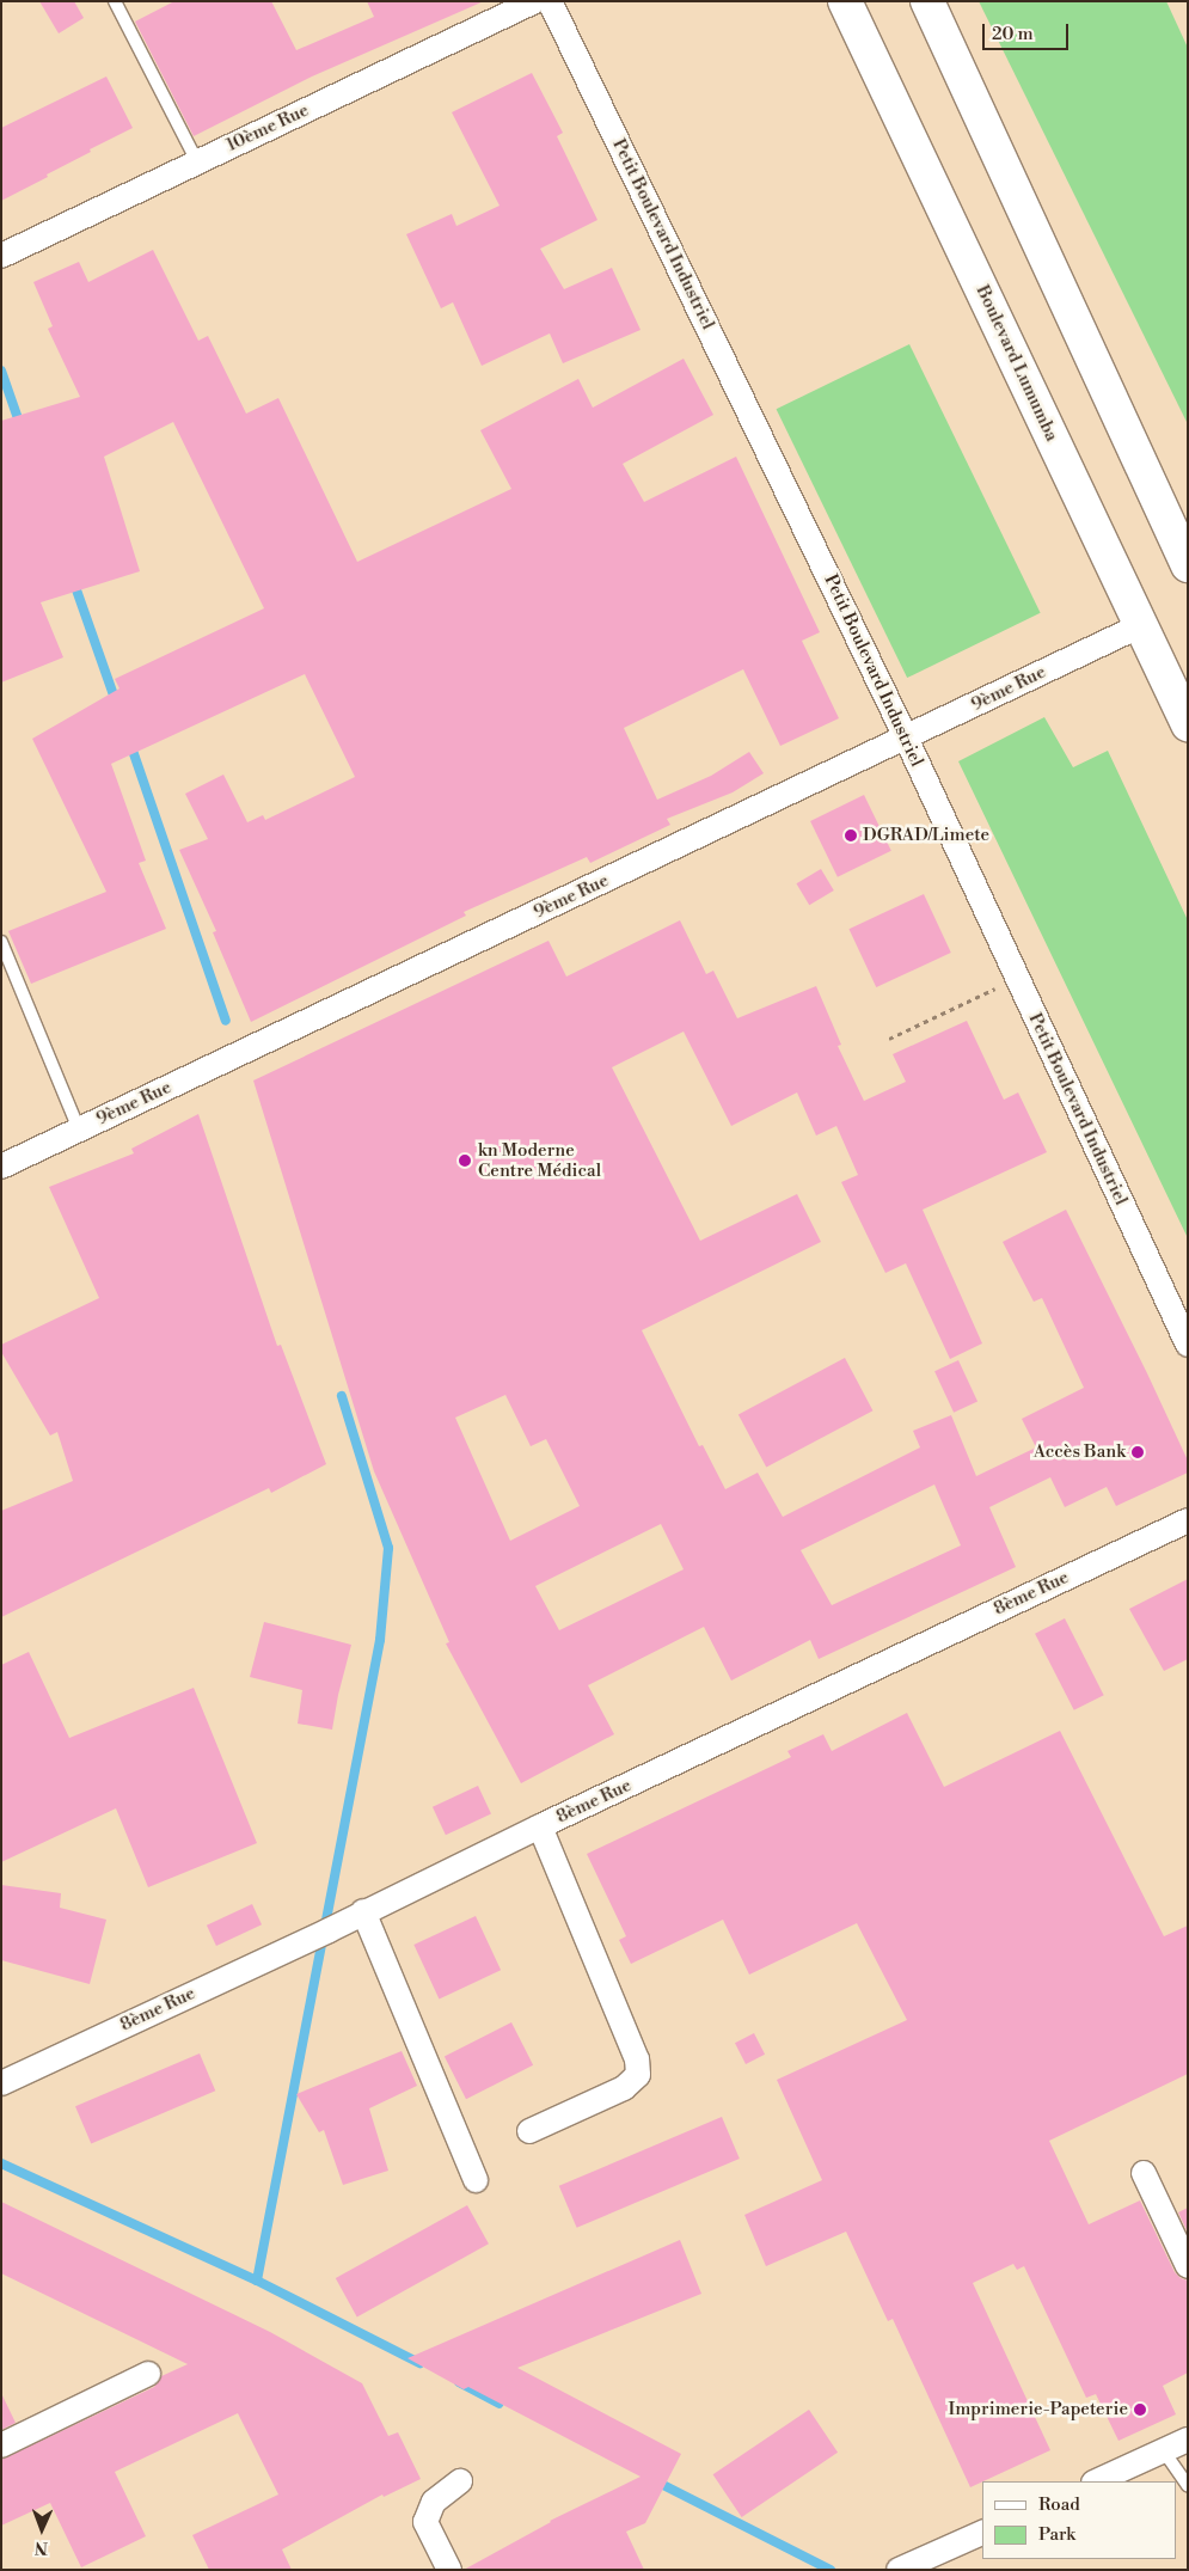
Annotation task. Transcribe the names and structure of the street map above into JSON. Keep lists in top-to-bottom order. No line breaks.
{"streets":{"highway":["Boulevard Lumumba"],"street":["10ème Rue","Petit Boulevard Industriel","9ème Rue","8ème Rue"]},"crossings":[["Petit Boulevard Industriel","9ème Rue"],["Boulevard Lumumba","9ème Rue"]],"places":["DGRAD/Limete","kn Moderne Centre Médical","Accès Bank","Imprimerie-Papeterie"],"legend":["Road","Park"],"scale_bar":"20 m","north":"bottom"}
